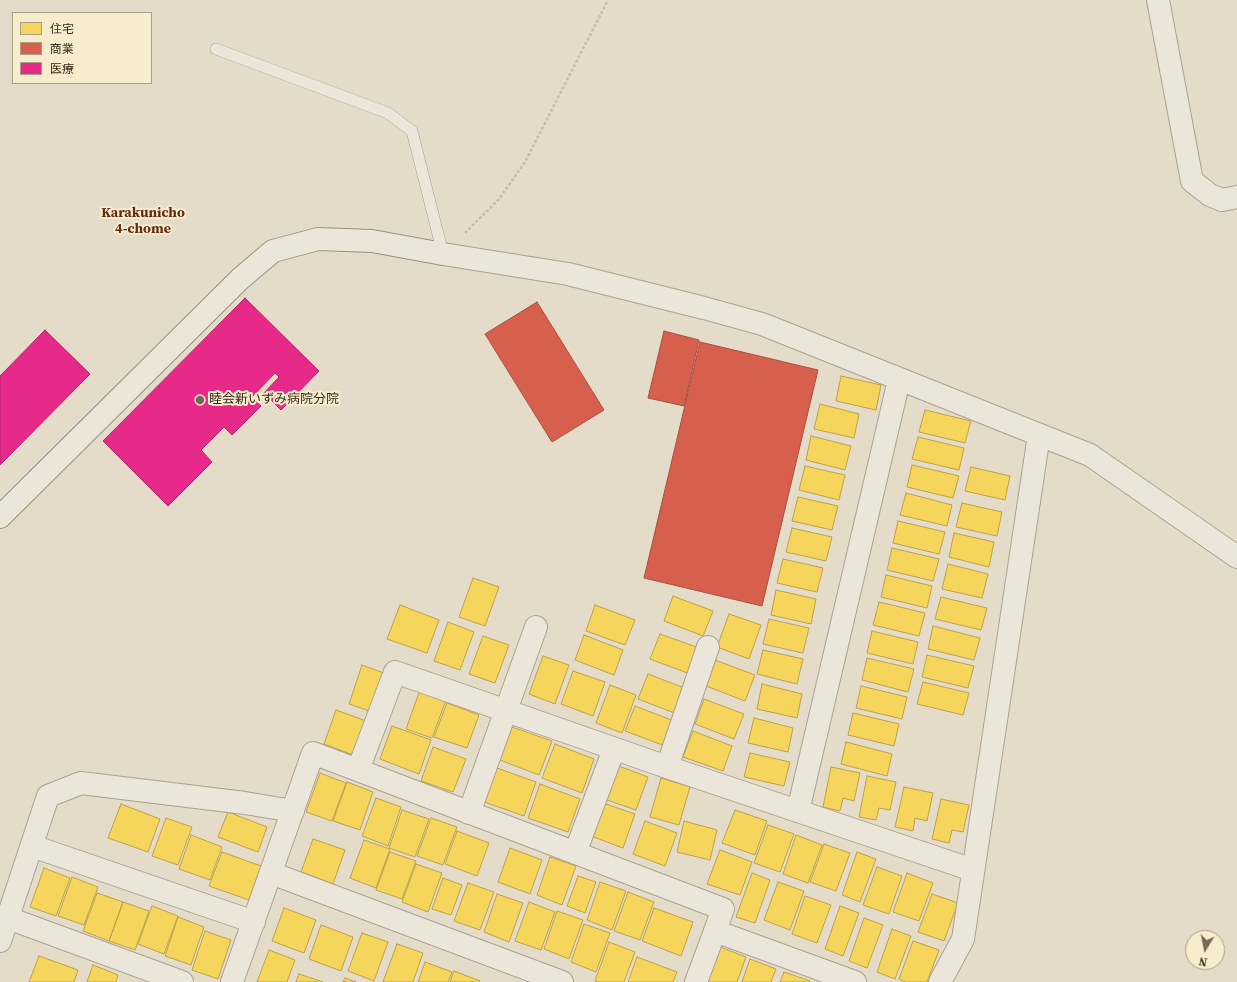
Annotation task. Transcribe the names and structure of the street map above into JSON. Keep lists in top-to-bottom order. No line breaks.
{"districts":["Karakunicho 4-chome"],"places":["睦会新いずみ病院分院"],"legend":["住宅","商業","医療"],"north":"bottom"}
